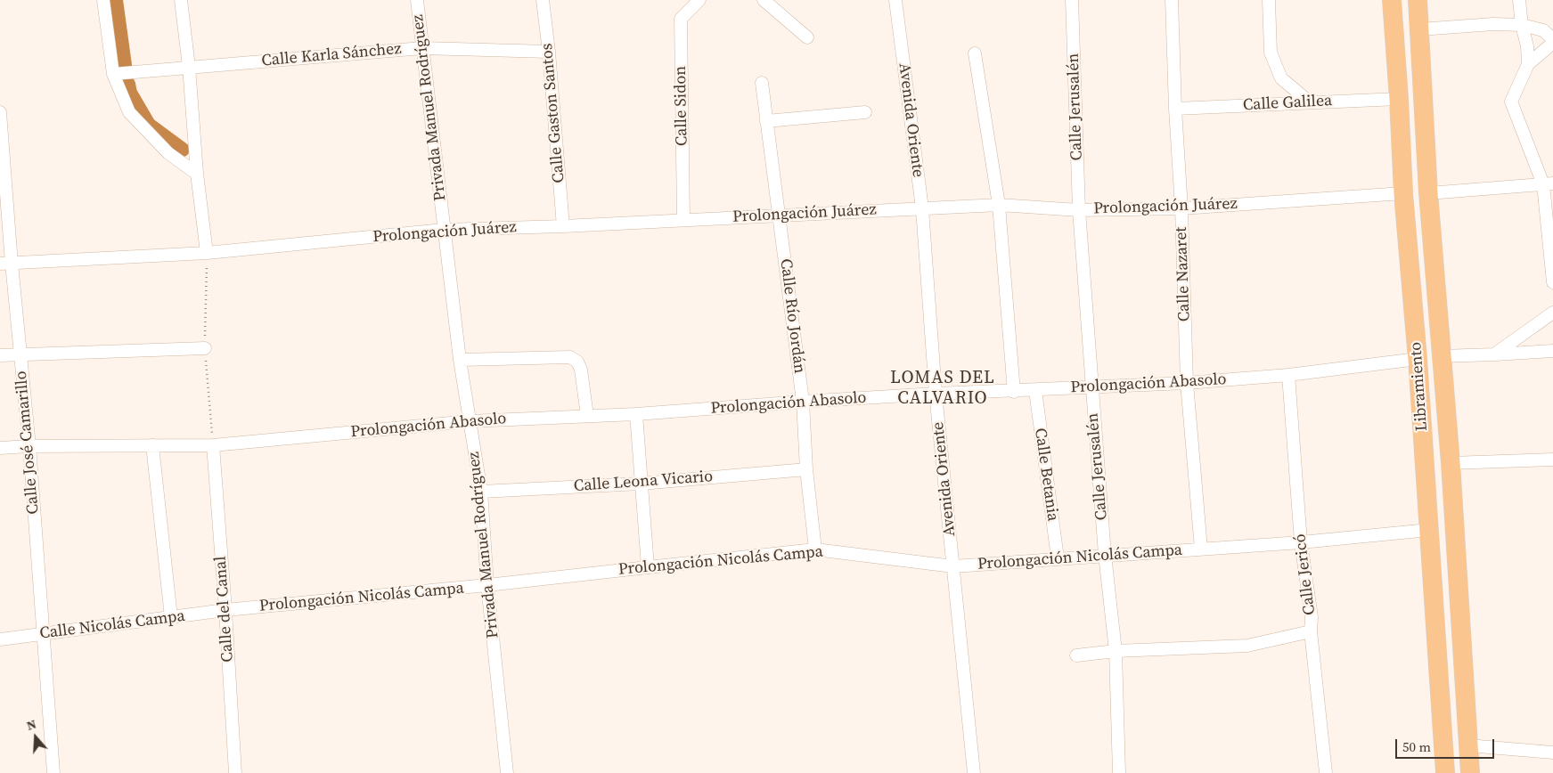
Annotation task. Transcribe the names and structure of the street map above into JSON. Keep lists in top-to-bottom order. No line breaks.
{"streets":{"main road":["Libramiento"],"street":["Calle Karla Sánchez","Calle Galilea","Calle Sidon","Calle Jerusalén","Privada Manuel Rodríguez","Calle Gaston Santos","Avenida Oriente","Prolongación Juárez","Calle Nazaret","Calle Río Jordán","Prolongación Abasolo","Calle José Camarillo","Calle Betania","Calle Leona Vicario","Prolongación Nicolás Campa","Calle Jericó","Calle del Canal","Calle Nicolás Campa"]},"crossings":[["Calle Karla Sánchez","Privada Manuel Rodríguez"],["Calle Karla Sánchez","Calle Gaston Santos"],["Calle Galilea","Calle Nazaret"],["Calle Galilea","Libramiento"],["Calle Sidon","Prolongación Juárez"],["Calle Jerusalén","Prolongación Juárez"],["Calle Jerusalén","Prolongación Abasolo"],["Calle Jerusalén","Prolongación Nicolás Campa"],["Privada Manuel Rodríguez","Prolongación Juárez"],["Privada Manuel Rodríguez","Prolongación Abasolo"],["Privada Manuel Rodríguez","Calle Leona Vicario"],["Privada Manuel Rodríguez","Prolongación Nicolás Campa"],["Calle Gaston Santos","Prolongación Juárez"],["Avenida Oriente","Prolongación Juárez"],["Avenida Oriente","Prolongación Abasolo"],["Avenida Oriente","Prolongación Nicolás Campa"],["Prolongación Juárez","Calle Nazaret"],["Prolongación Juárez","Calle Río Jordán"],["Prolongación Juárez","Libramiento"],["Prolongación Juárez","Calle José Camarillo"],["Calle Nazaret","Prolongación Abasolo"],["Calle Nazaret","Prolongación Nicolás Campa"],["Calle Río Jordán","Prolongación Abasolo"],["Calle Río Jordán","Calle Leona Vicario"],["Calle Río Jordán","Prolongación Nicolás Campa"],["Prolongación Abasolo","Libramiento"],["Prolongación Abasolo","Calle José Camarillo"],["Prolongación Abasolo","Calle Betania"],["Prolongación Abasolo","Calle Jericó"],["Prolongación Abasolo","Calle del Canal"],["Libramiento","Prolongación Nicolás Campa"],["Calle José Camarillo","Calle Nicolás Campa"],["Calle Betania","Prolongación Nicolás Campa"],["Prolongación Nicolás Campa","Calle Jericó"],["Prolongación Nicolás Campa","Calle del Canal"],["Prolongación Nicolás Campa","Calle Nicolás Campa"],["Calle del Canal","Calle Nicolás Campa"]],"districts":["LOMAS DEL CALVARIO"],"scale_bar":"50 m","north":"top"}
